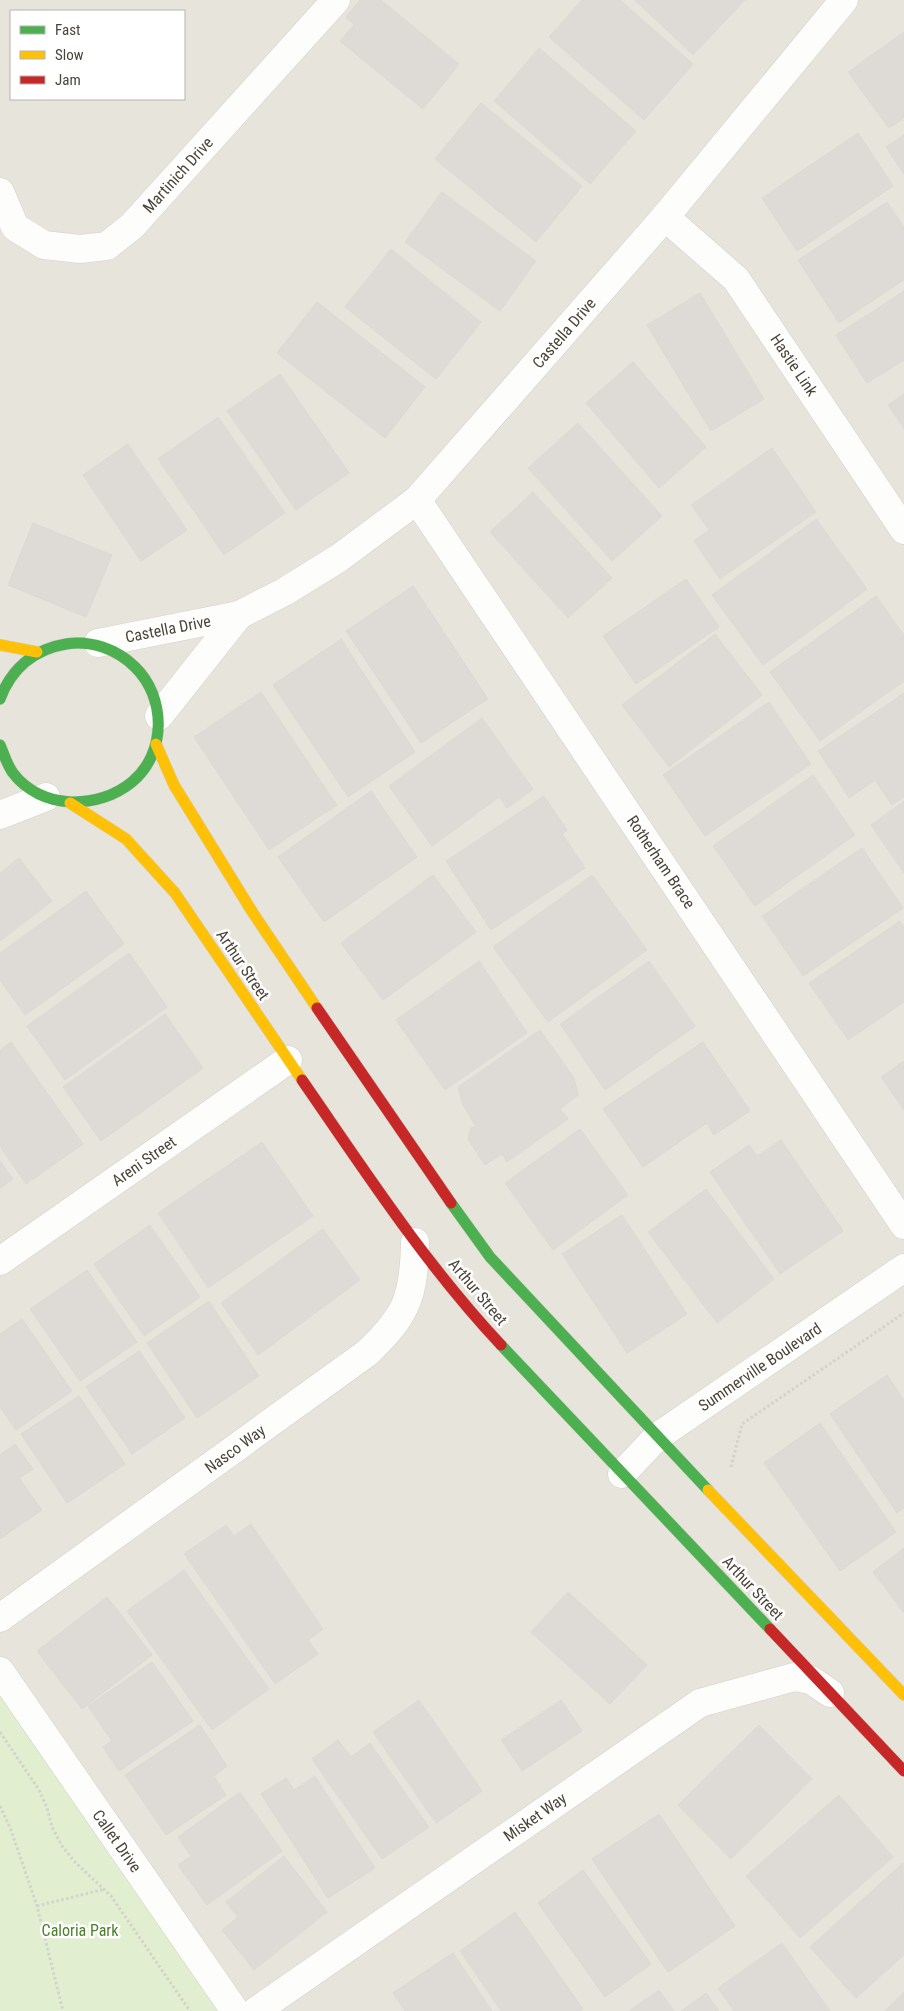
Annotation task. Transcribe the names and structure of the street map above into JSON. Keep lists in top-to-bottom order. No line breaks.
{"streets":{"street":["Martinich Drive","Castella Drive","Hastie Link","Rotherham Brace","Arthur Street","Areni Street","Summerville Boulevard","Nasco Way","Misket Way","Callet Drive"]},"crossings":[["Castella Drive","Hastie Link"],["Castella Drive","Rotherham Brace"],["Arthur Street","Areni Street"],["Arthur Street","Summerville Boulevard"],["Arthur Street","Nasco Way"],["Arthur Street","Misket Way"]],"parks":["Caloria Park"],"legend":["Fast","Slow","Jam"]}
